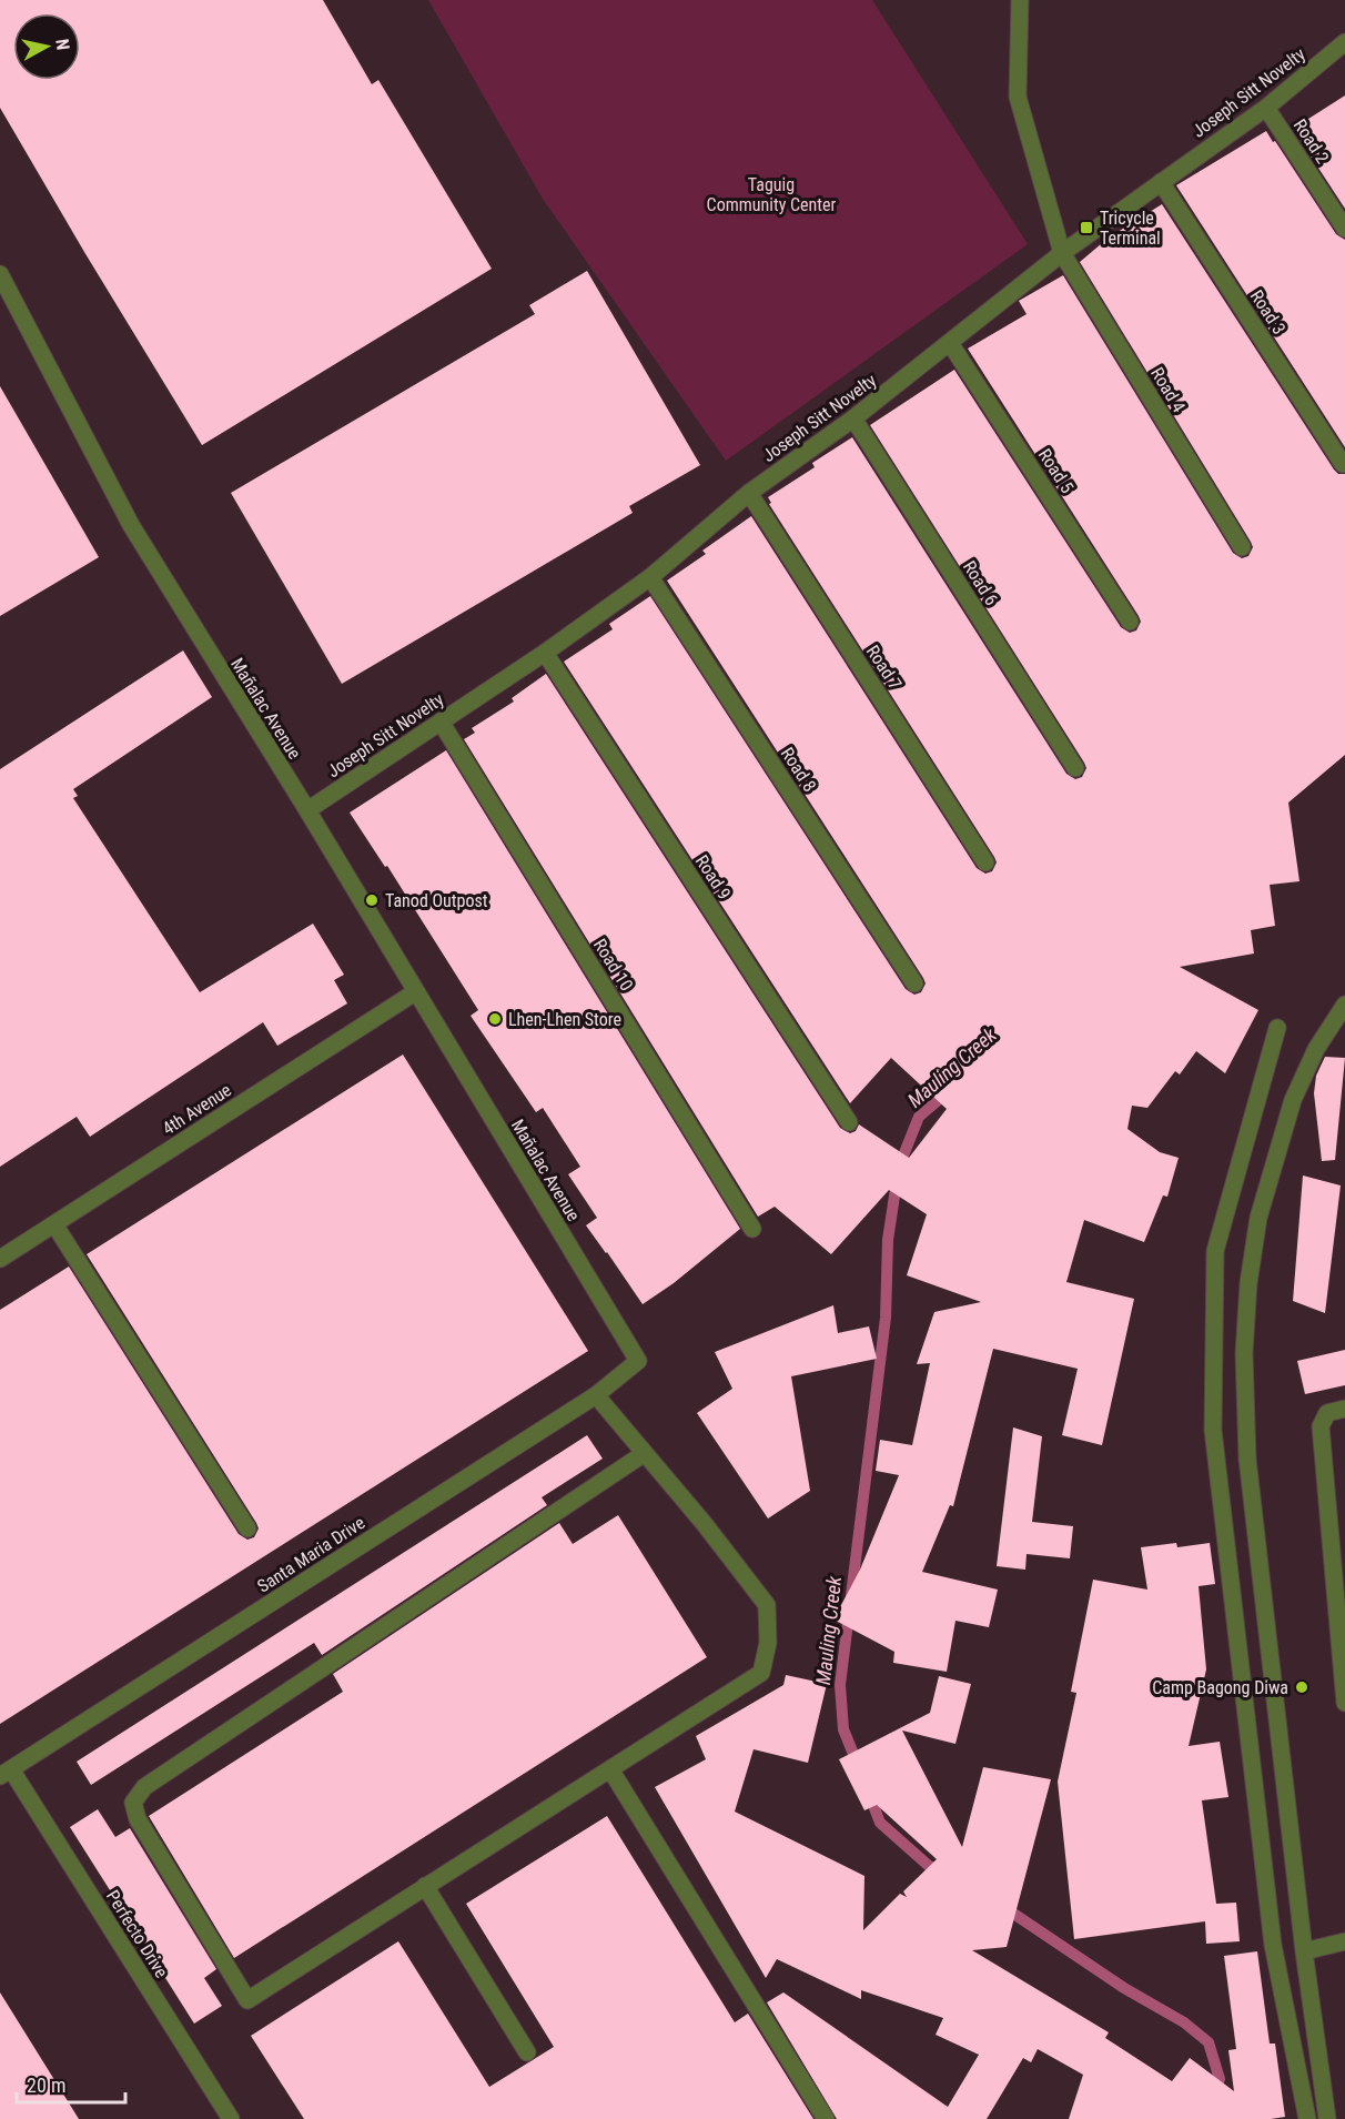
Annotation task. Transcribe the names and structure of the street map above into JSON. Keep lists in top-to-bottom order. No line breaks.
{"streets":{"street":["Joseph Sitt Novelty","Road 2","Road 3","Road 4","Road 5","Road 6","Road 7","Mañalac Avenue","Road 8","Road 9","Road 10","4th Avenue","Santa Maria Drive","Perfecto Drive"]},"crossings":[["Joseph Sitt Novelty","Road 2"],["Joseph Sitt Novelty","Road 3"],["Joseph Sitt Novelty","Road 4"],["Joseph Sitt Novelty","Road 5"],["Joseph Sitt Novelty","Road 6"],["Joseph Sitt Novelty","Road 7"],["Joseph Sitt Novelty","Mañalac Avenue"],["Joseph Sitt Novelty","Road 8"],["Joseph Sitt Novelty","Road 9"],["Joseph Sitt Novelty","Road 10"],["Mañalac Avenue","4th Avenue"],["Mañalac Avenue","Santa Maria Drive"],["Santa Maria Drive","Perfecto Drive"]],"water":["Mauling Creek"],"parks":["Taguig Community Center"],"places":{"transit":["Tricycle Terminal"],"other":["Tanod Outpost","Lhen-Lhen Store","Camp Bagong Diwa"]},"scale_bar":"20 m","north":"right"}
